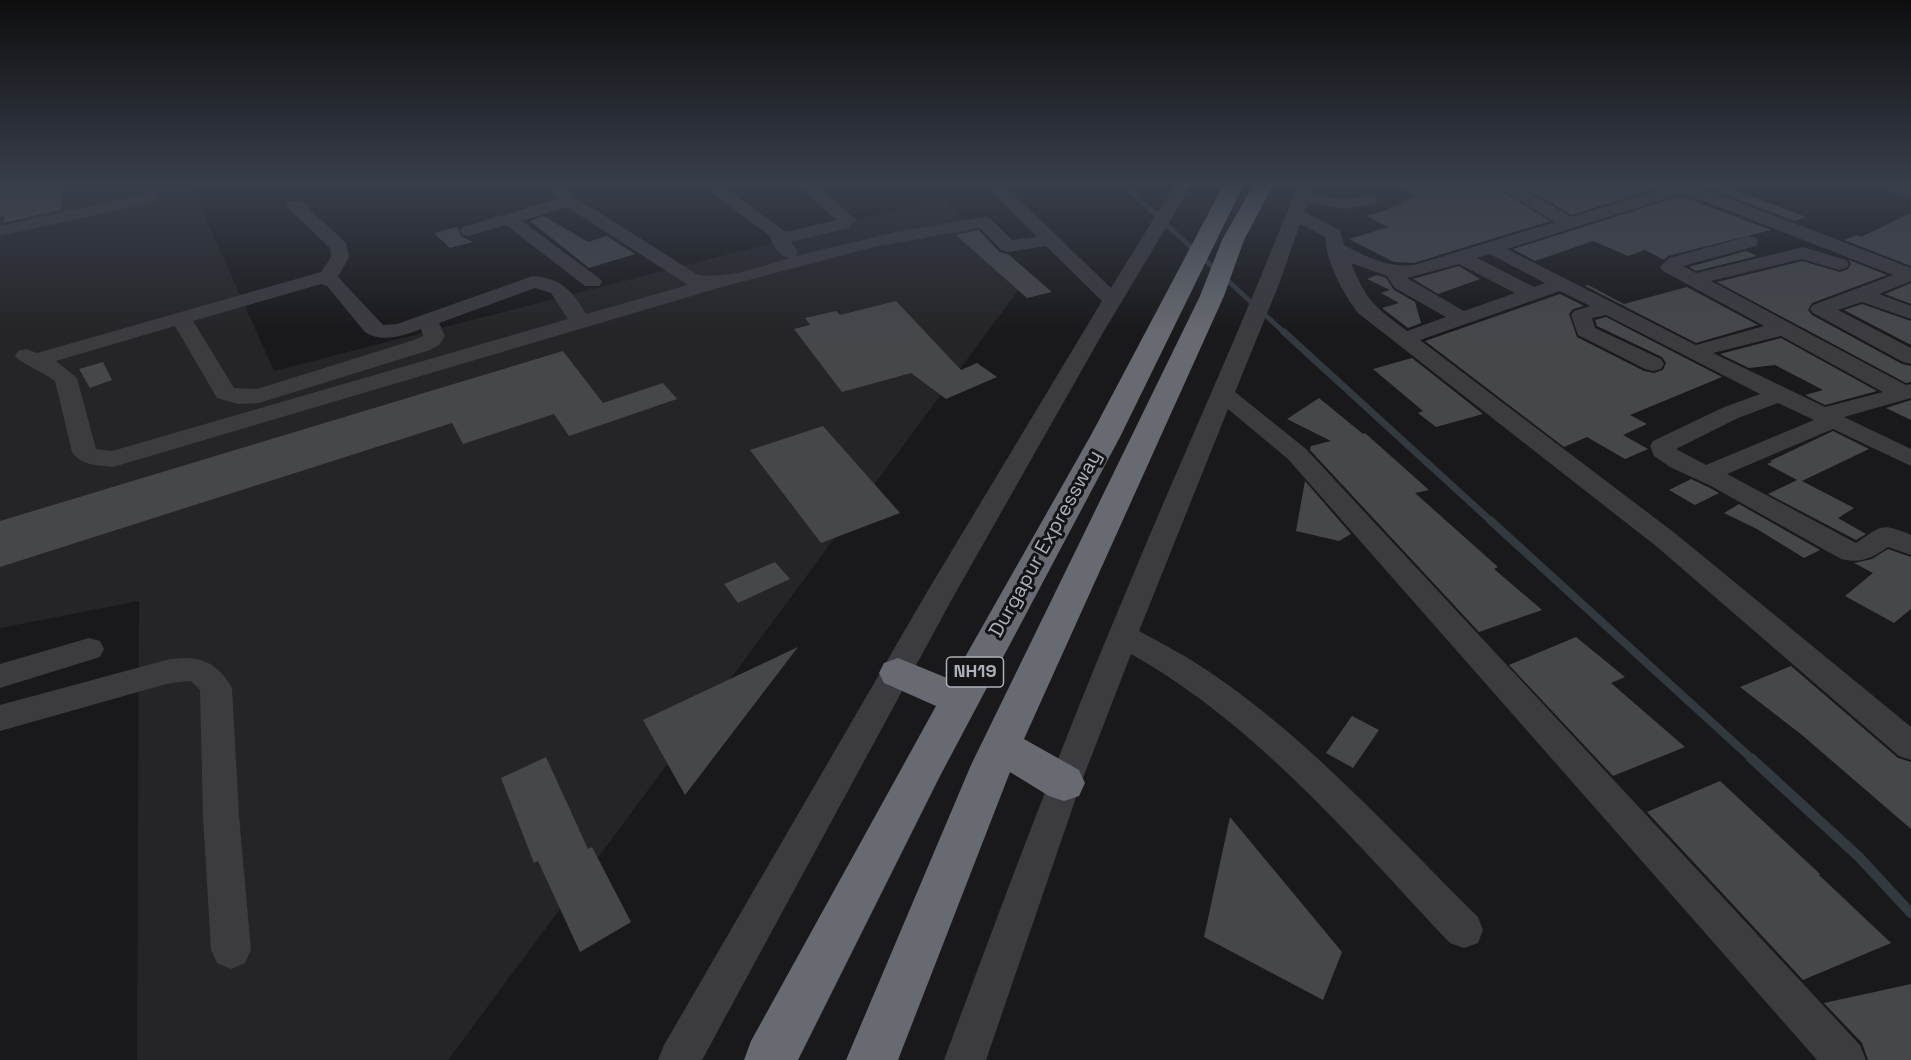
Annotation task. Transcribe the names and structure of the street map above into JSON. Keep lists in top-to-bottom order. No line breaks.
{"streets":{"highway":["Durgapur Expressway","NH19"]}}
